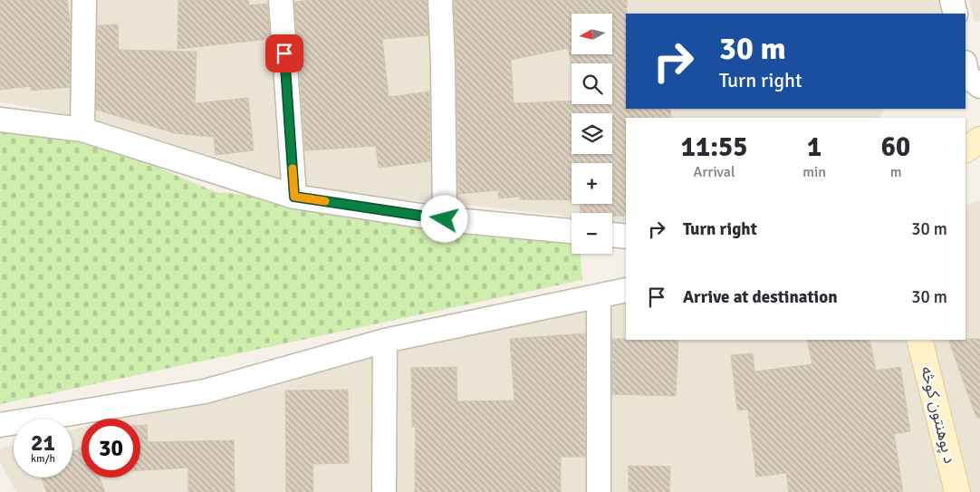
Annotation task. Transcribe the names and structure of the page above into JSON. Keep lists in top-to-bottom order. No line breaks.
{"streets":{"street":["د پوهنتون کوڅه"]},"north":"left","page":{"map_buttons":["+","−"],"turn":["30 m","Turn right"],"eta":["11:55","Arrival","1","min","60","m"],"list":[{"name":"Turn right","value":"30 m"},{"name":"Arrive at destination","value":"30 m"}],"speed":"21 km/h","limit":"30"}}
